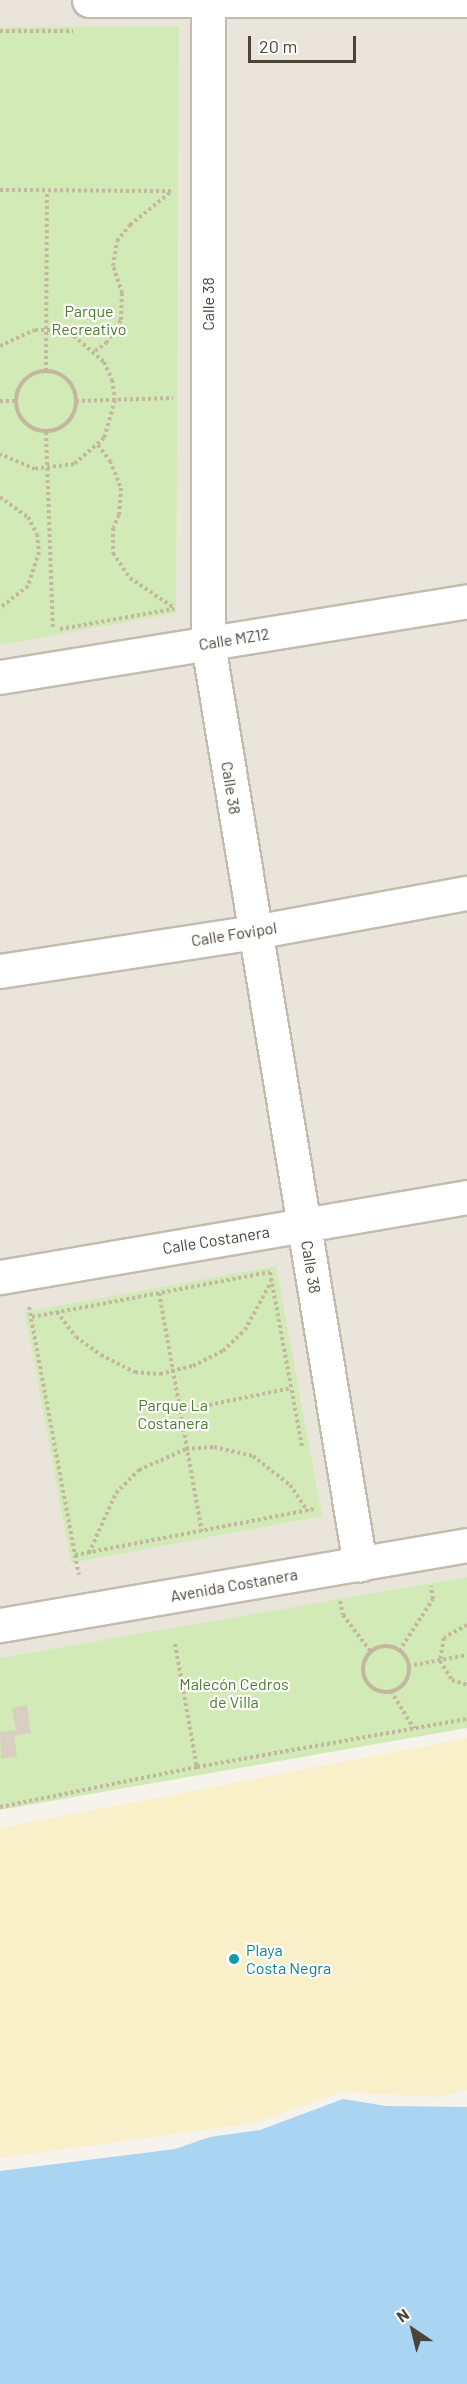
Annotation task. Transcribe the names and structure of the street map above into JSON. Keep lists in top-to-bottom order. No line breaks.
{"streets":{"street":["Calle 38","Calle MZ12","Calle Fovipol","Calle Costanera","Avenida Costanera"]},"crossings":[["Calle 38","Calle MZ12"],["Calle 38","Calle Fovipol"],["Calle 38","Calle Costanera"],["Calle 38","Avenida Costanera"]],"parks":["Parque Recreativo","Parque La Costanera","Malecón Cedros de Villa"],"places":["Playa Costa Negra"],"scale_bar":"20 m","north":"top left"}
